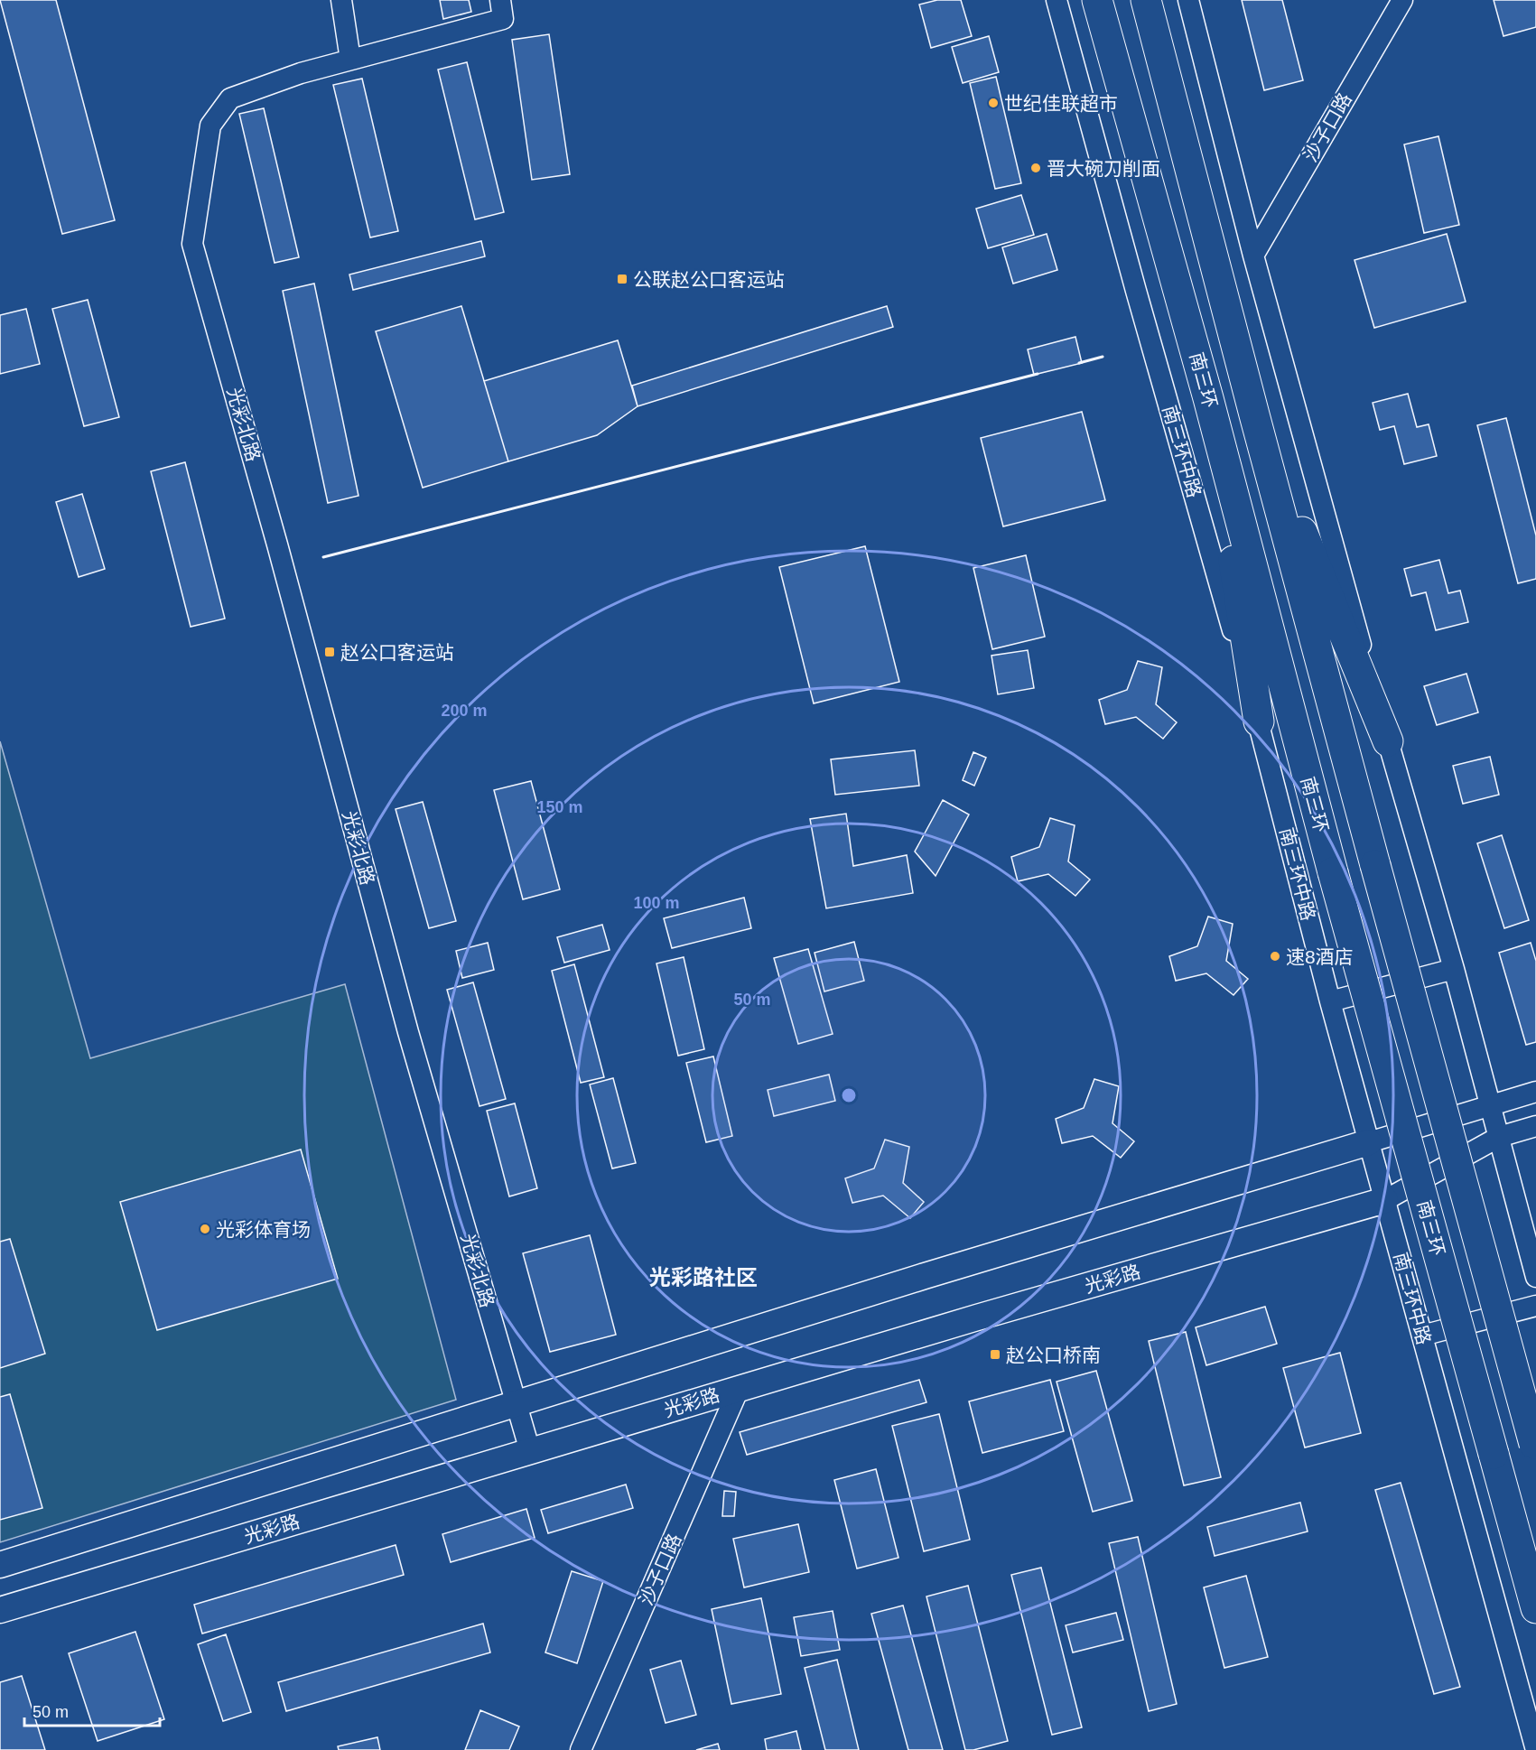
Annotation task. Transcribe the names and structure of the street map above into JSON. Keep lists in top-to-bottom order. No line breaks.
{"streets":{"highway":["南三环"],"main road":["光彩路"],"street":["沙子口路","光彩北路","南三环中路"]},"crossings":[["沙子口路","光彩路"],["光彩北路","光彩路"],["南三环中路","光彩路"]],"districts":["光彩路社区"],"places":{"other":["世纪佳联超市","晋大碗刀削面","速8酒店","光彩体育场"],"transit":["公联赵公口客运站","赵公口客运站","赵公口桥南"]},"scale_bar":"50 m","rings":["200 m","150 m","100 m","50 m"]}
